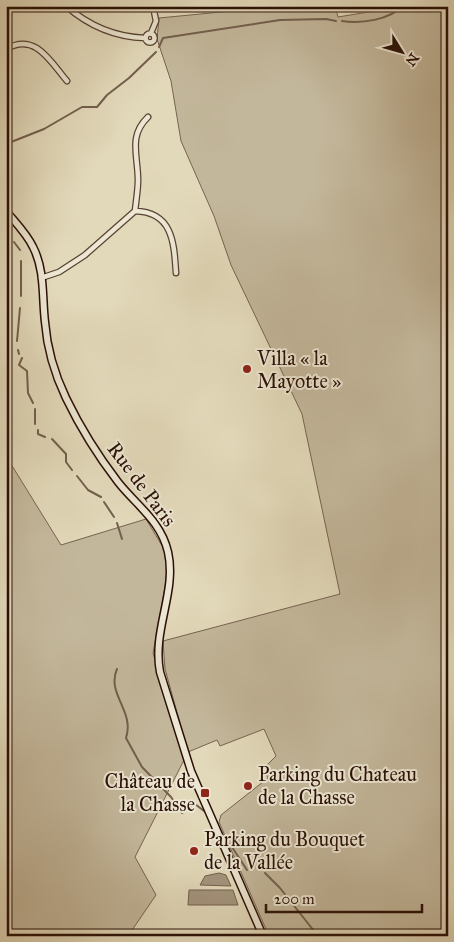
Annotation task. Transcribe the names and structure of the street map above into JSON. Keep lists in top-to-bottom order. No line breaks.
{"streets":{"main road":["Rue de Paris"]},"places":{"other":["Villa « la Mayotte »","Parking du Chateau de la Chasse","Parking du Bouquet de la Vallée"],"transit":["Château de la Chasse"]},"scale_bar":"200 m","north":"bottom right"}
